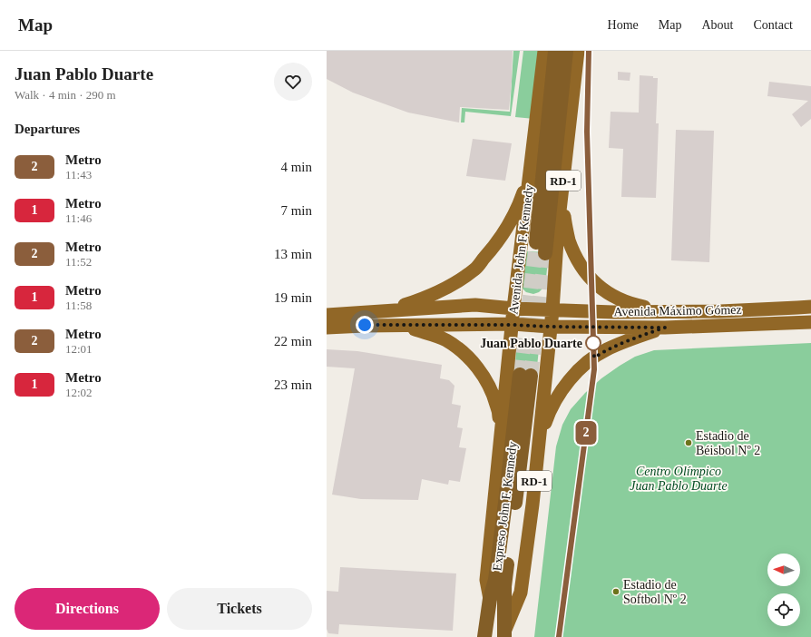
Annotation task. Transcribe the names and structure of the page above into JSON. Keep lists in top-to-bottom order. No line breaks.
{"streets":{"highway":["RD-1","Expreso John F. Kennedy"],"main road":["Avenida John F. Kennedy","Avenida Máximo Gómez"]},"crossings":[["RD-1","Avenida Máximo Gómez"],["RD-1","Expreso John F. Kennedy"],["Avenida John F. Kennedy","Avenida Máximo Gómez"],["Avenida John F. Kennedy","Expreso John F. Kennedy"]],"parks":["Centro Olímpico Juan Pablo Duarte"],"places":["Juan Pablo Duarte","Estadio de Béisbol Nº 2","Estadio de Softbol Nº 2"],"lines":["metro line 2"],"north":"left","page":{"header":"Map","nav":["Home","Map","About","Contact"],"heading":[["Juan Pablo Duarte","Walk · 4 min · 290 m"],"Departures"],"on_map":"2","list":[{"mark":"2","name":"Metro","note":"11:43","value":"4 min"},{"mark":"1","name":"Metro","note":"11:46","value":"7 min"},{"mark":"2","name":"Metro","note":"11:52","value":"13 min"},{"mark":"1","name":"Metro","note":"11:58","value":"19 min"},{"mark":"2","name":"Metro","note":"12:01","value":"22 min"},{"mark":"1","name":"Metro","note":"12:02","value":"23 min"}],"buttons":["Directions","Tickets"]}}
